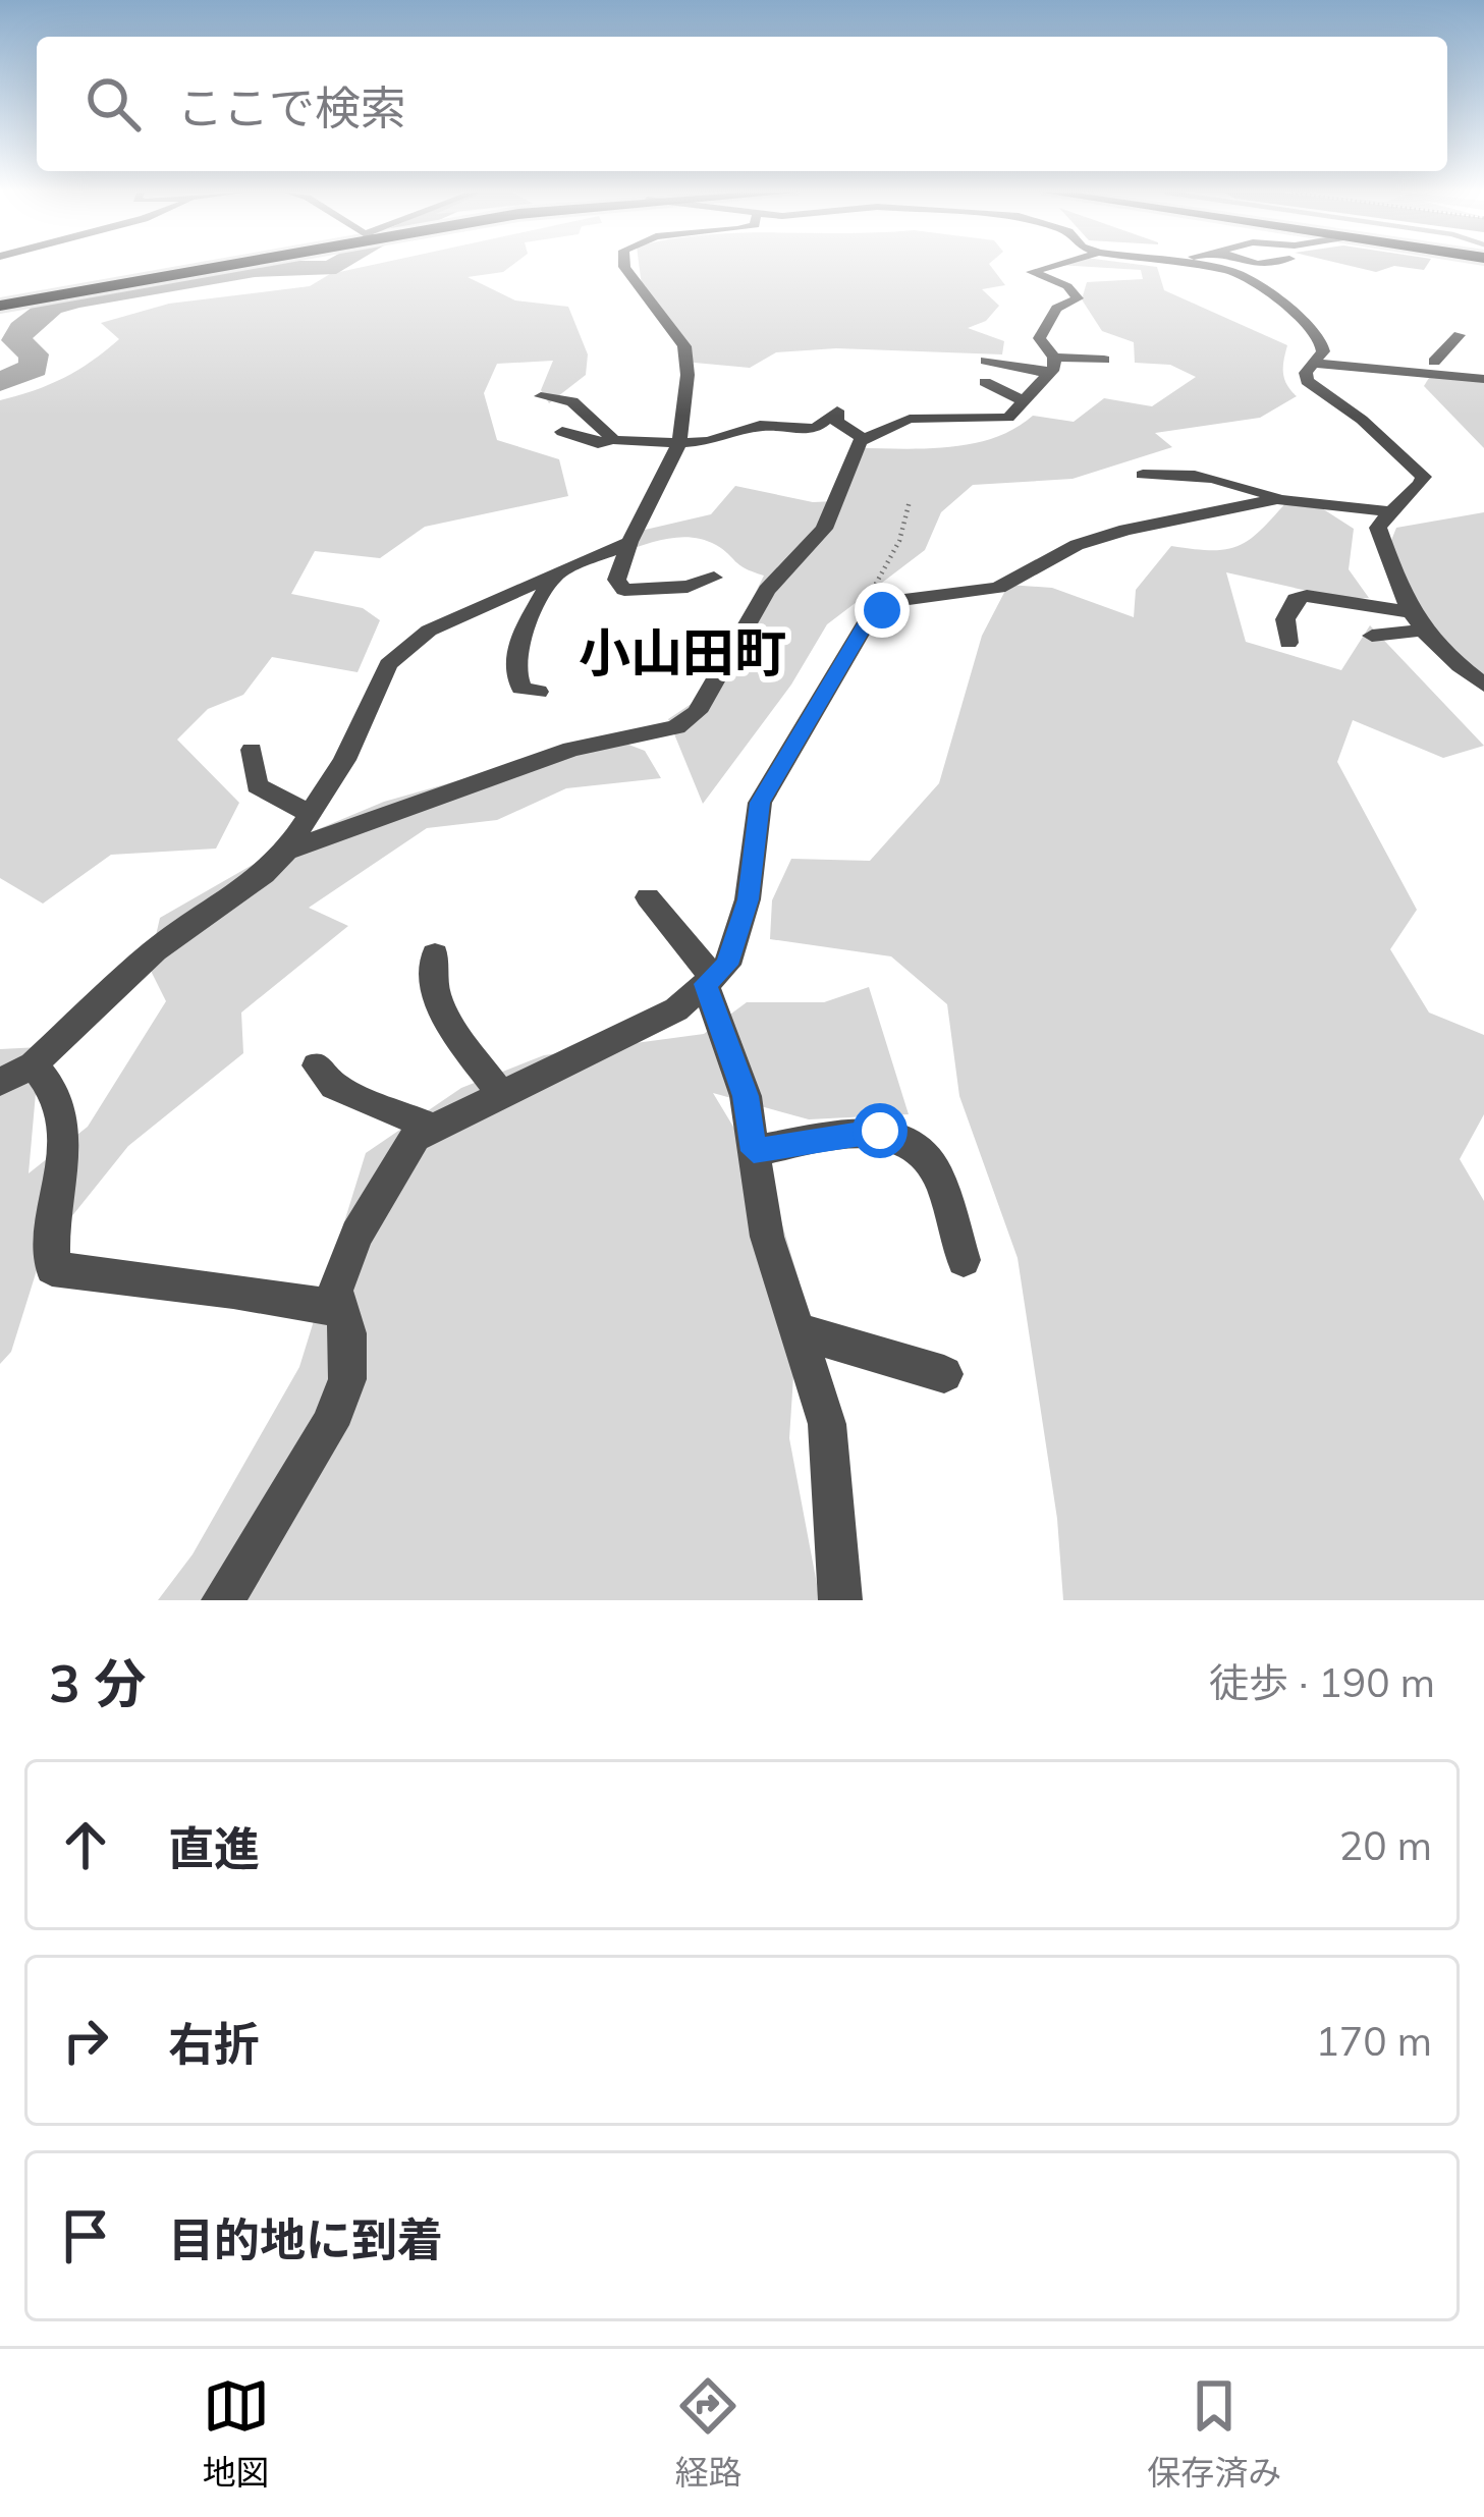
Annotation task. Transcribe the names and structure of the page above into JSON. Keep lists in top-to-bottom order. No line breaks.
{"districts":["小山田町"],"page":{"search":"ここで検索","heading":["3 分","徒歩 · 190 m"],"list":[["直進","20 m"],["右折","170 m"],"目的地に到着"],"nav":["地図","経路","保存済み"]}}
